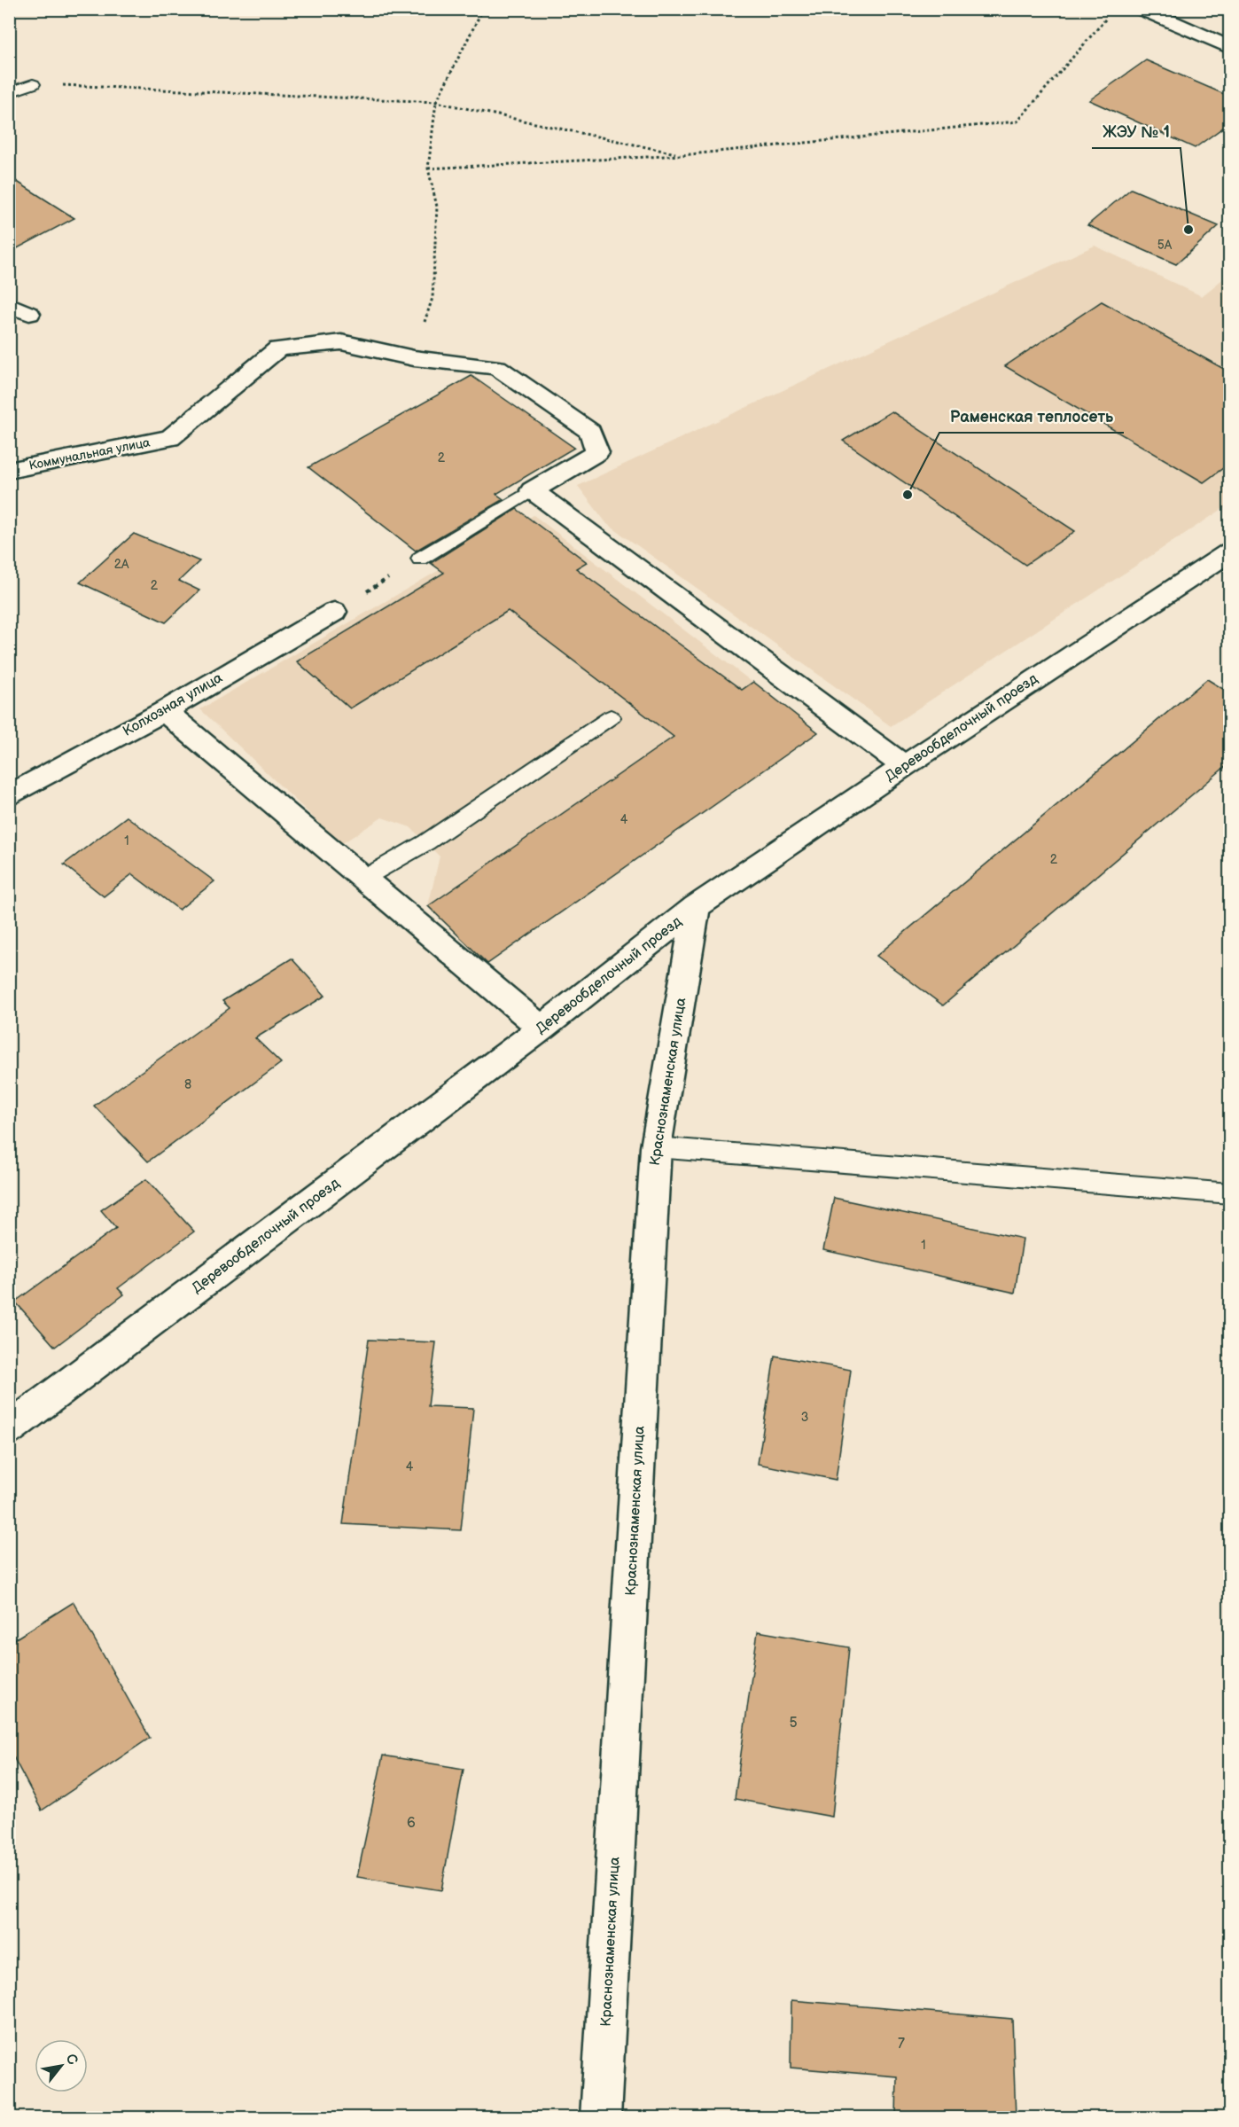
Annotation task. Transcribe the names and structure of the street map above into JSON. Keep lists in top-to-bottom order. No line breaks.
{"streets":{"street":["Коммунальная улица","Колхозная улица","Деревообделочный проезд","Краснознаменская улица"]},"crossings":[["Деревообделочный проезд","Краснознаменская улица"]],"places":["ЖЭУ № 1","Раменская теплосеть"],"house_numbers":["5А","2","2А","2","4","1","2","8","1","3","4","5","6","7"],"north":"top right"}
